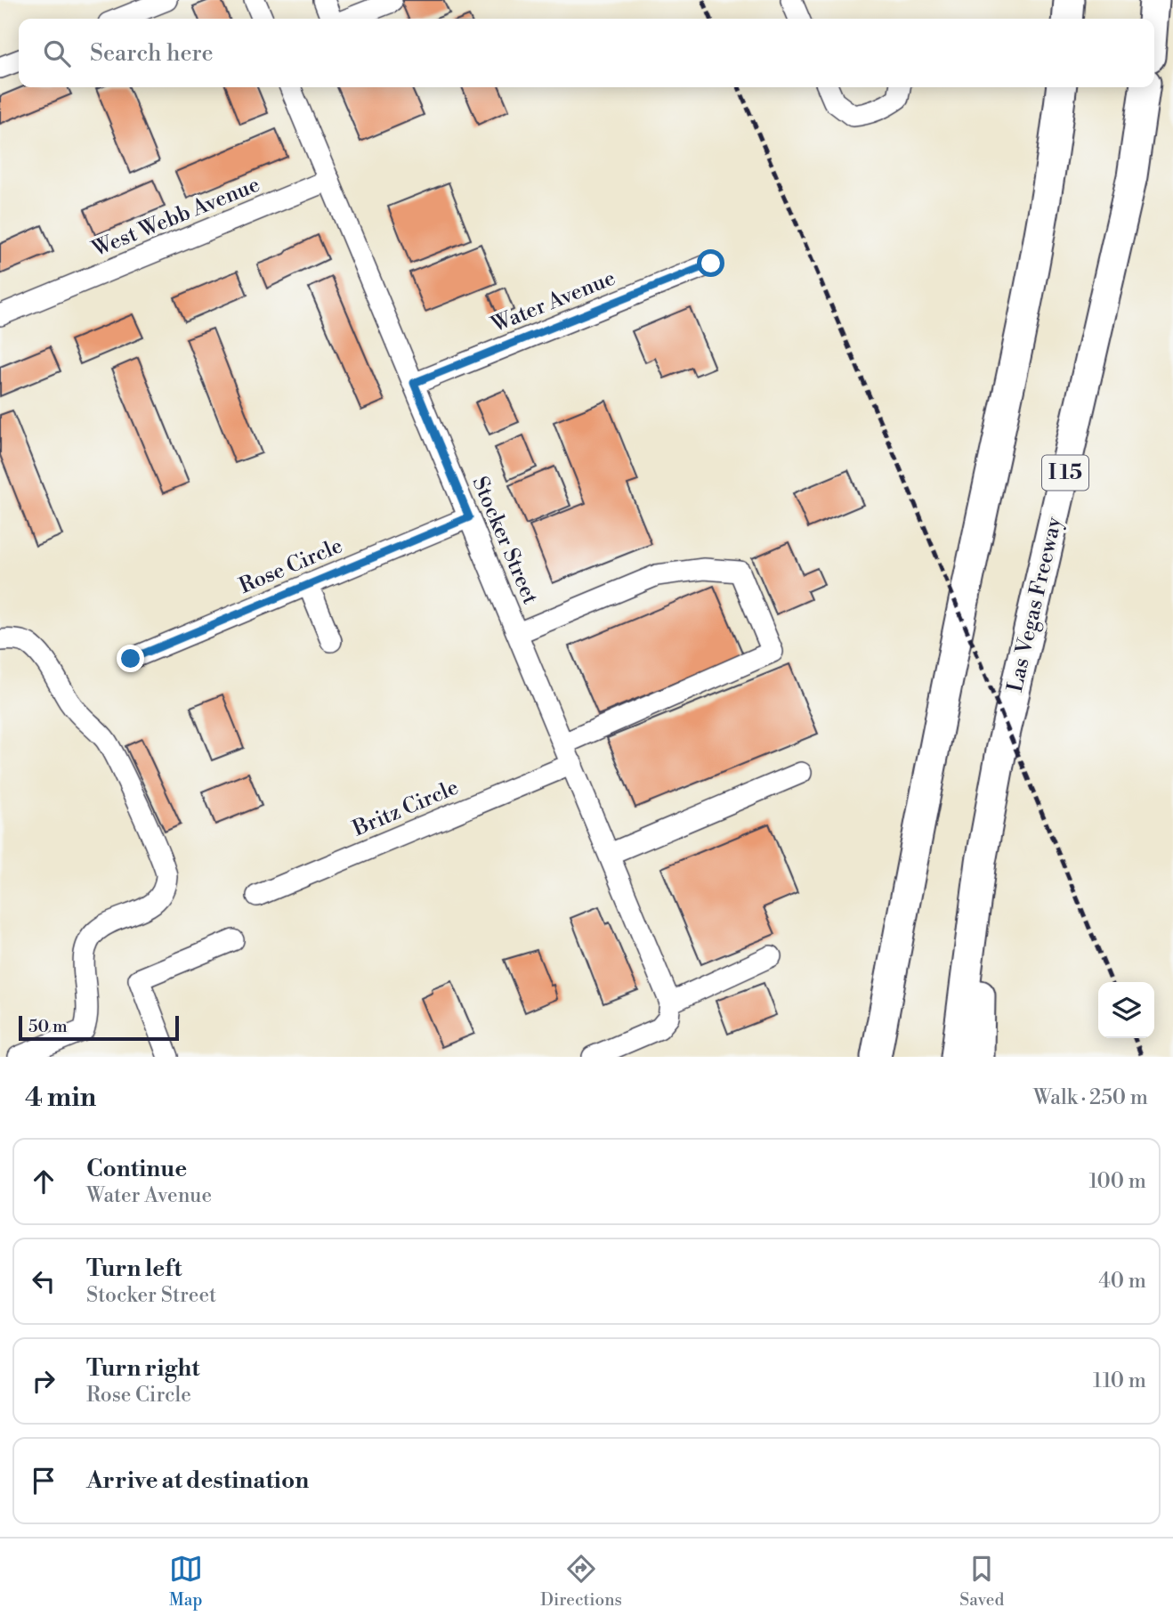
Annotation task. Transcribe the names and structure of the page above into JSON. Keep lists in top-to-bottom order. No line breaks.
{"streets":{"highway":["I 15","Las Vegas Freeway"],"street":["West Webb Avenue","Water Avenue","Stocker Street","Rose Circle","Britz Circle"]},"crossings":[["West Webb Avenue","Stocker Street"],["Water Avenue","Stocker Street"],["Stocker Street","Rose Circle"],["Stocker Street","Britz Circle"]],"scale_bar":"50 m","page":{"search":"Search here","scale":"50 m","heading":["4 min","Walk · 250 m"],"list":[["Continue","Water Avenue","100 m"],["Turn left","Stocker Street","40 m"],["Turn right","Rose Circle","110 m"],"Arrive at destination"],"nav":["Map","Directions","Saved"]}}
